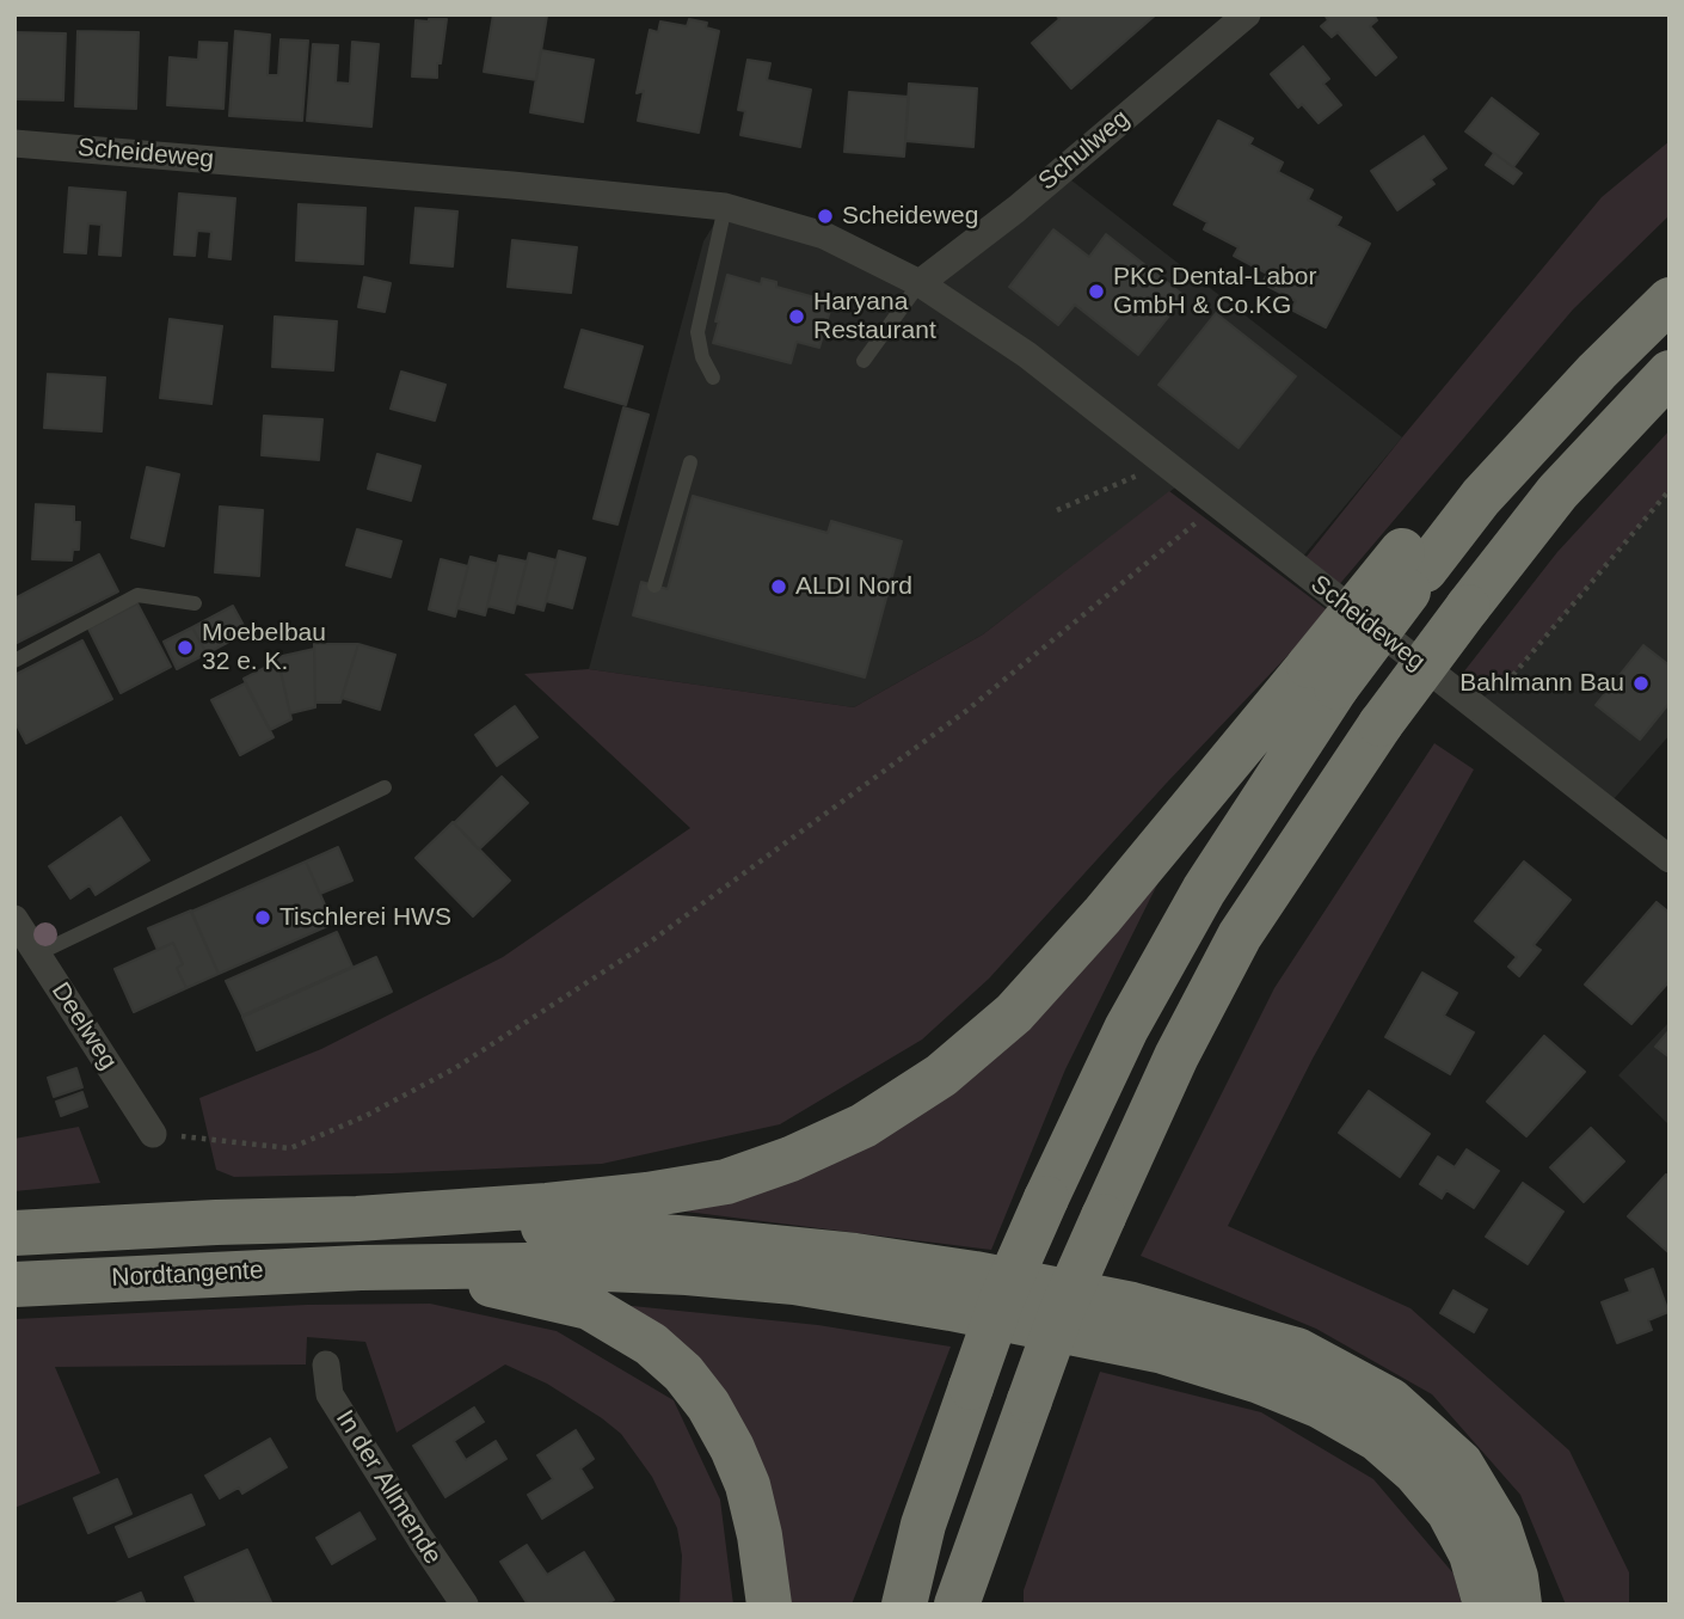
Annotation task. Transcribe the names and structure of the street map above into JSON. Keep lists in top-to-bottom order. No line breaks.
{"streets":{"highway":["Nordtangente"],"street":["Schulweg","Scheideweg","Deelweg","In der Allmende"]},"crossings":[["Schulweg","Scheideweg"]],"places":["Scheideweg","PKC Dental-Labor GmbH & Co.KG","Haryana Restaurant","ALDI Nord","Moebelbau 32 e. K.","Bahlmann Bau","Tischlerei HWS"]}
